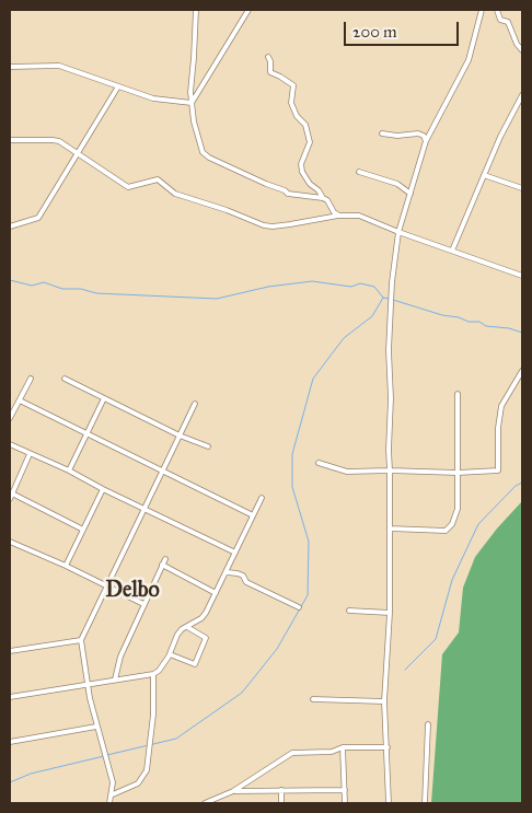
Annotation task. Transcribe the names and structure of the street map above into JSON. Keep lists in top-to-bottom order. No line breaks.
{"districts":["Delbo"],"scale_bar":"200 m"}
